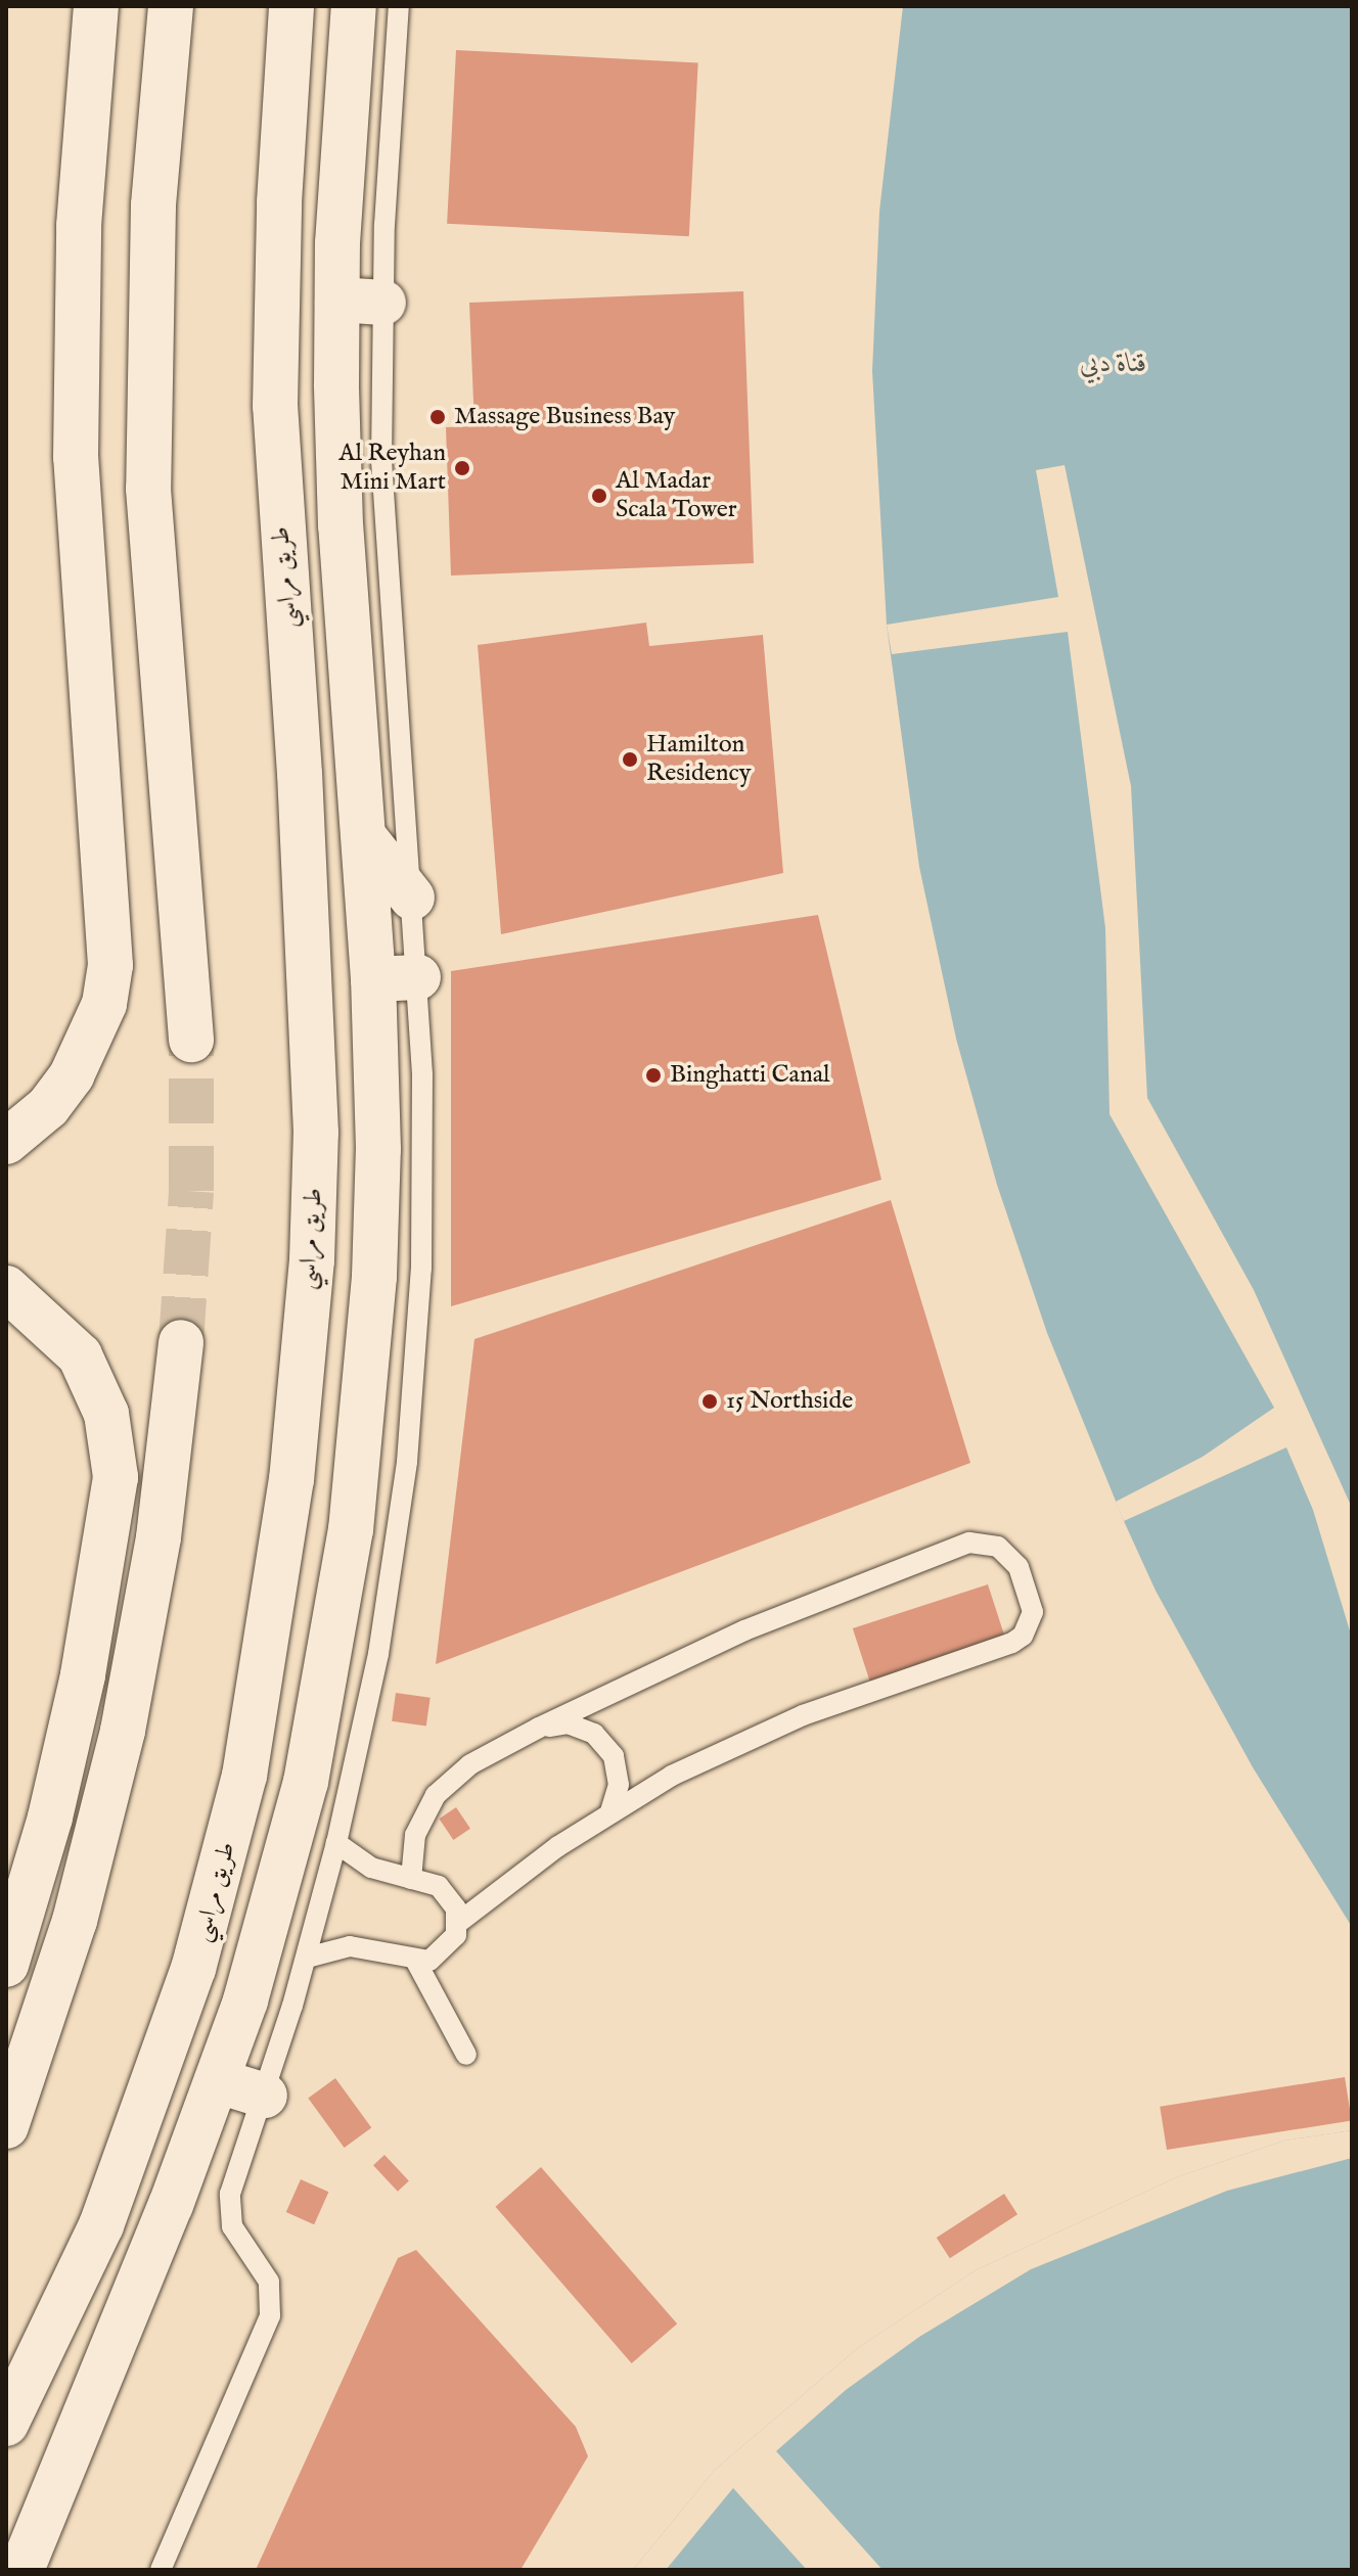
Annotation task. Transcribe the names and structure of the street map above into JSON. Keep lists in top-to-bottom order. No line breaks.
{"streets":{"street":["طريق مراسي"]},"water":["قناة دبي"],"places":["Massage Business Bay","Al Reyhan Mini Mart","Al Madar Scala Tower","Hamilton Residency","Binghatti Canal","15 Northside"]}
